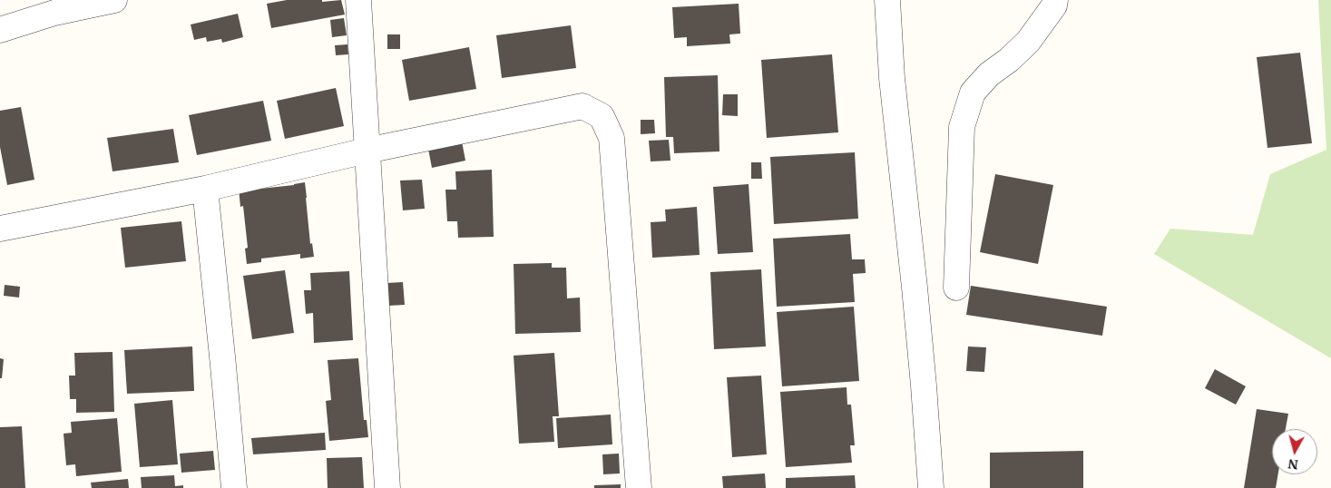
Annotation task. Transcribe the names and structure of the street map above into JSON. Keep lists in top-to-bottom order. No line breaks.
{"north":"bottom"}
